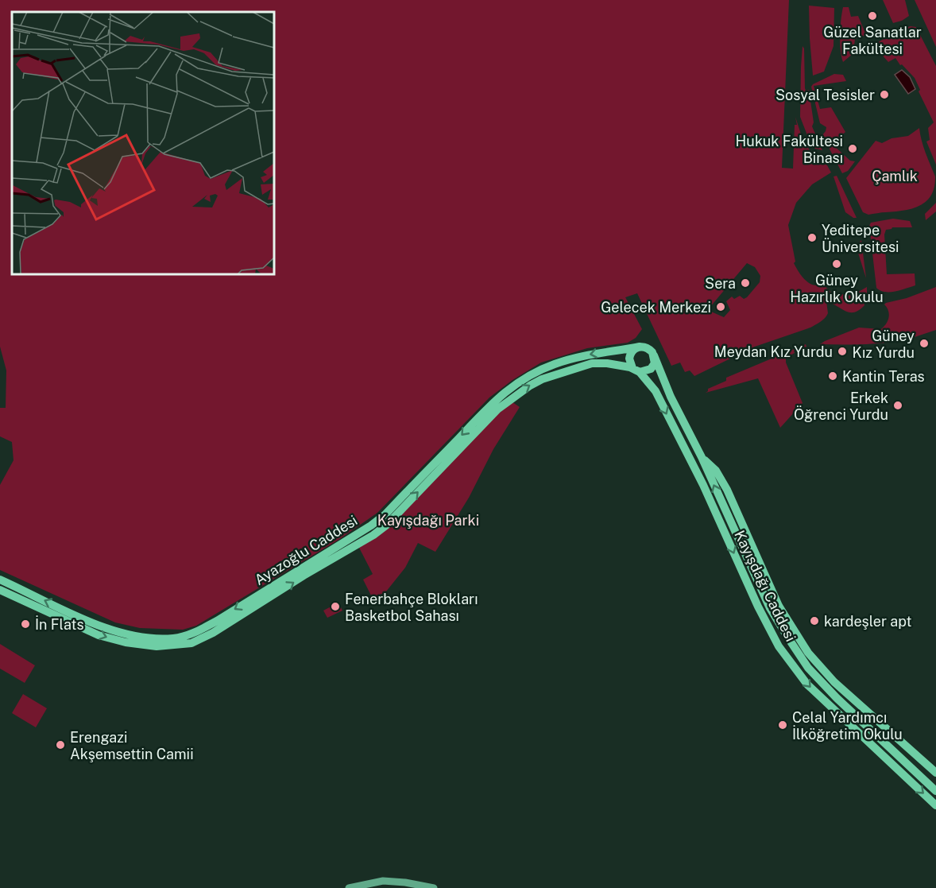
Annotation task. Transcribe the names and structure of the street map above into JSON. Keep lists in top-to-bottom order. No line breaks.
{"streets":{"main road":["Ayazoğlu Caddesi","Kayışdağı Caddesi"]},"crossings":[["Ayazoğlu Caddesi","Kayışdağı Caddesi"]],"parks":["Çamlık","Kayışdağı Parki"],"places":["Güzel Sanatlar Fakültesi","Sosyal Tesisler","Hukuk Fakültesi Binası","Yeditepe Üniversitesi","Güney Hazırlık Okulu","Sera","Gelecek Merkezi","Güney Kız Yurdu","Meydan Kız Yurdu","Kantin Teras","Erkek Öğrenci Yurdu","Fenerbahçe Blokları Basketbol Sahası","kardeşler apt","İn Flats","Celal Yardımcı İlköğretim Okulu","Erengazi Akşemsettin Camii"]}
